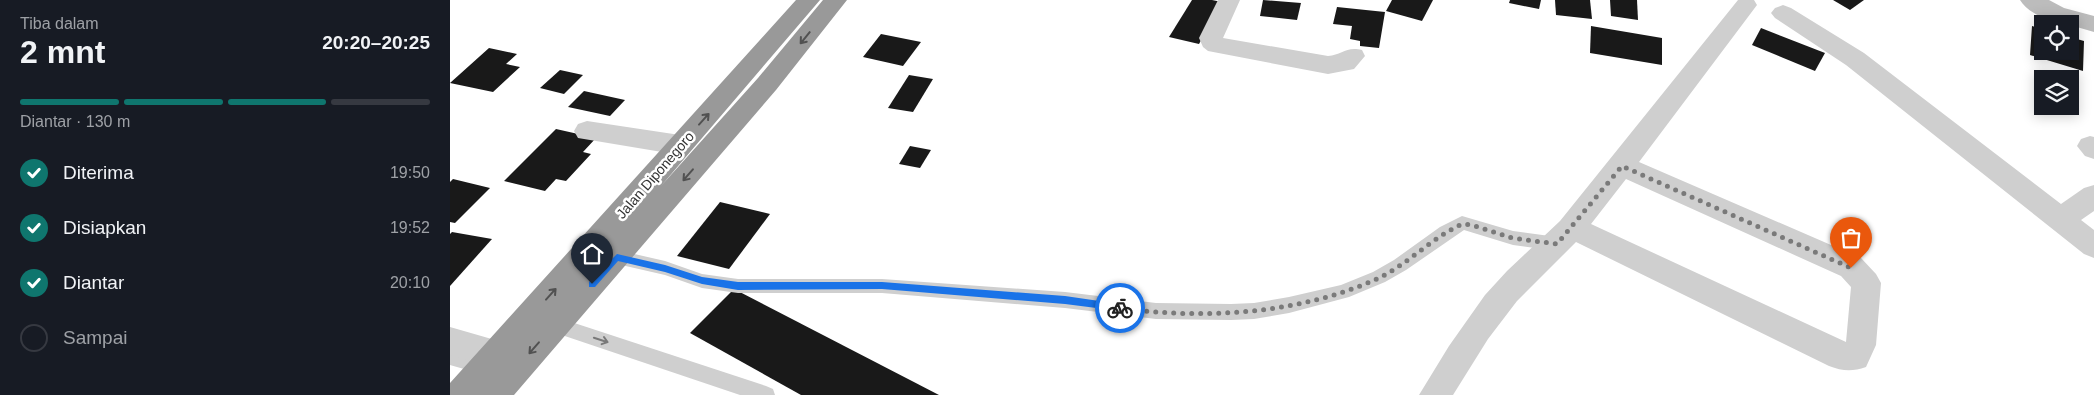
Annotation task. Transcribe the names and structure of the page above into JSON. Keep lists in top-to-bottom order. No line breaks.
{"streets":{"highway":["Jalan Diponegoro"]},"page":{"heading":["2 mnt","Tiba dalam","20:20–20:25"],"bar":"Diantar · 130 m","list":[["Diterima","19:50"],["Disiapkan","19:52"],["Diantar","20:10"],"Sampai"]}}
